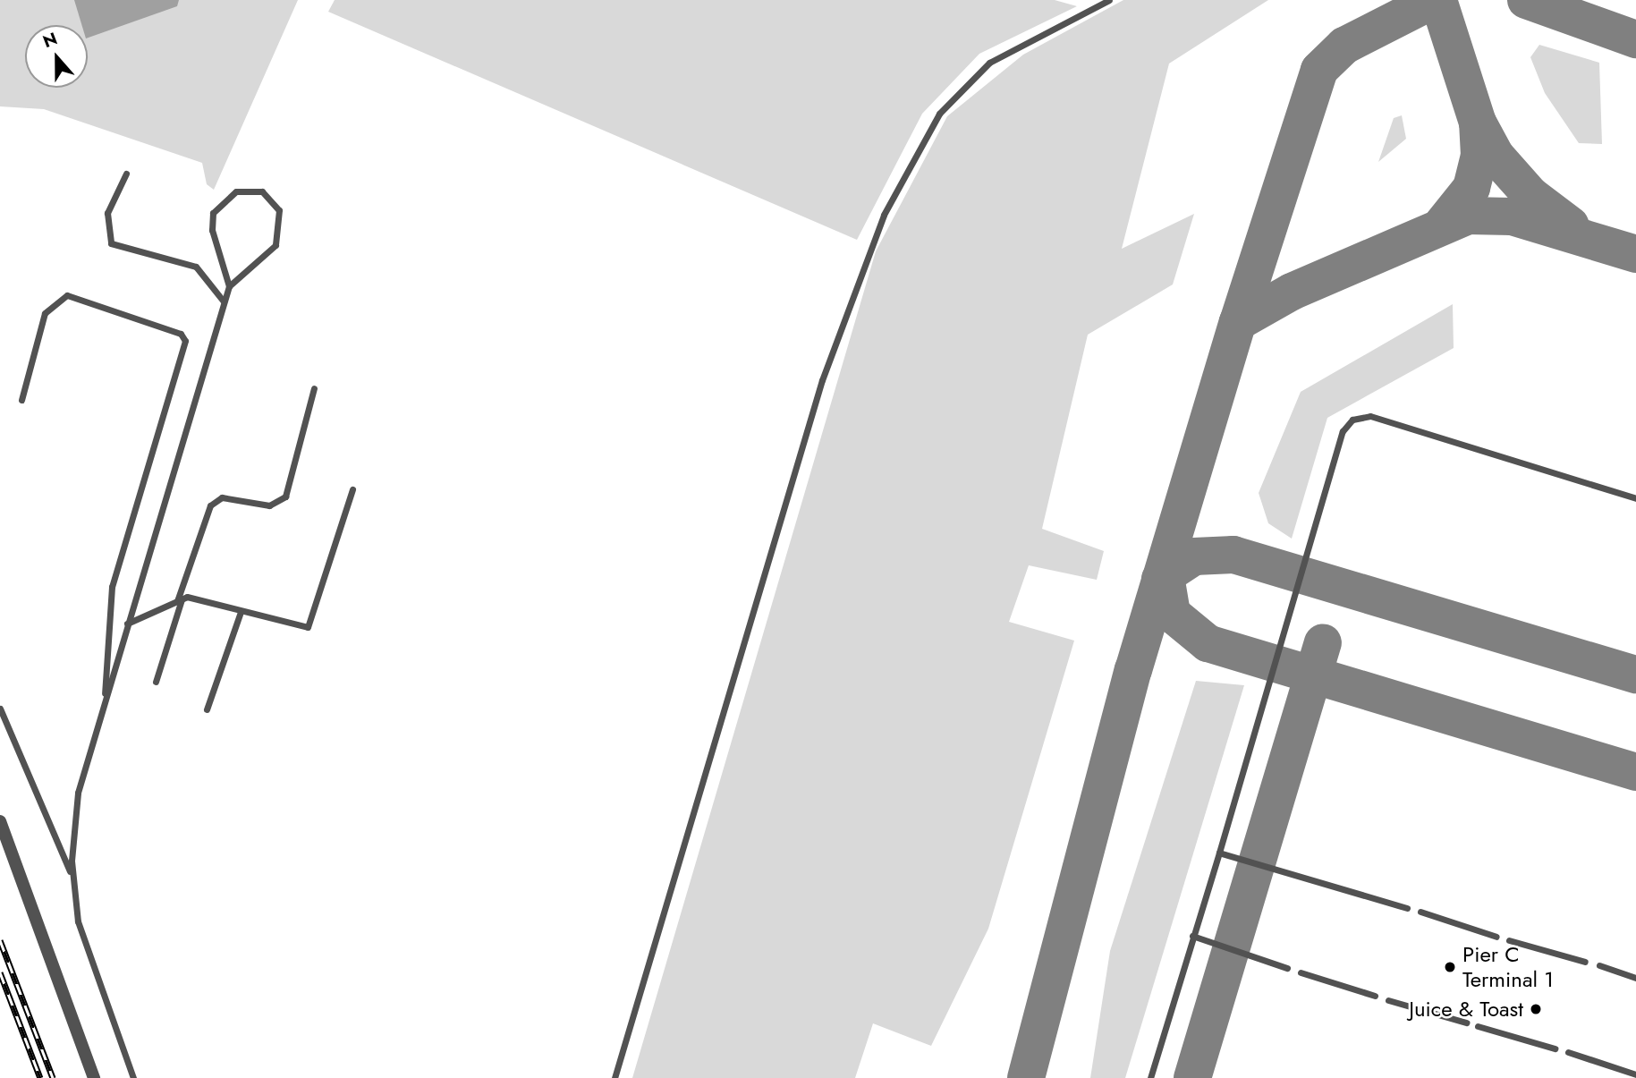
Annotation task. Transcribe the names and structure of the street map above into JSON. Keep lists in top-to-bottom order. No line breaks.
{"places":["Pier C Terminal 1","Juice & Toast"],"north":"top"}
